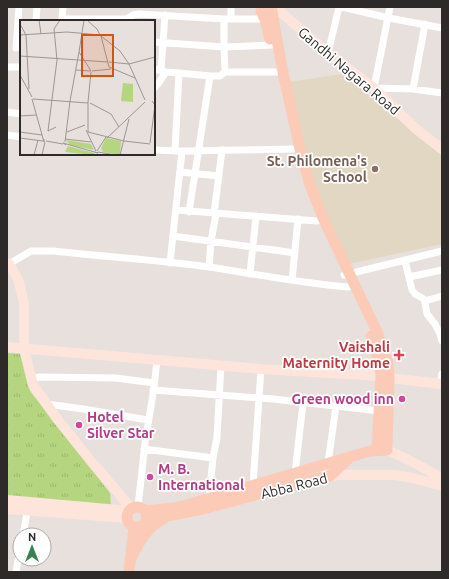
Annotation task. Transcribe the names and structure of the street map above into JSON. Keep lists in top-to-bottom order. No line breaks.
{"streets":{"main road":["Abba Road"],"street":["Gandhi Nagara Road"]},"places":{"other":["St. Philomena's School","Green wood inn","Hotel Silver Star","M. B. International"],"health":["Vaishali Maternity Home"]},"north":"top"}
